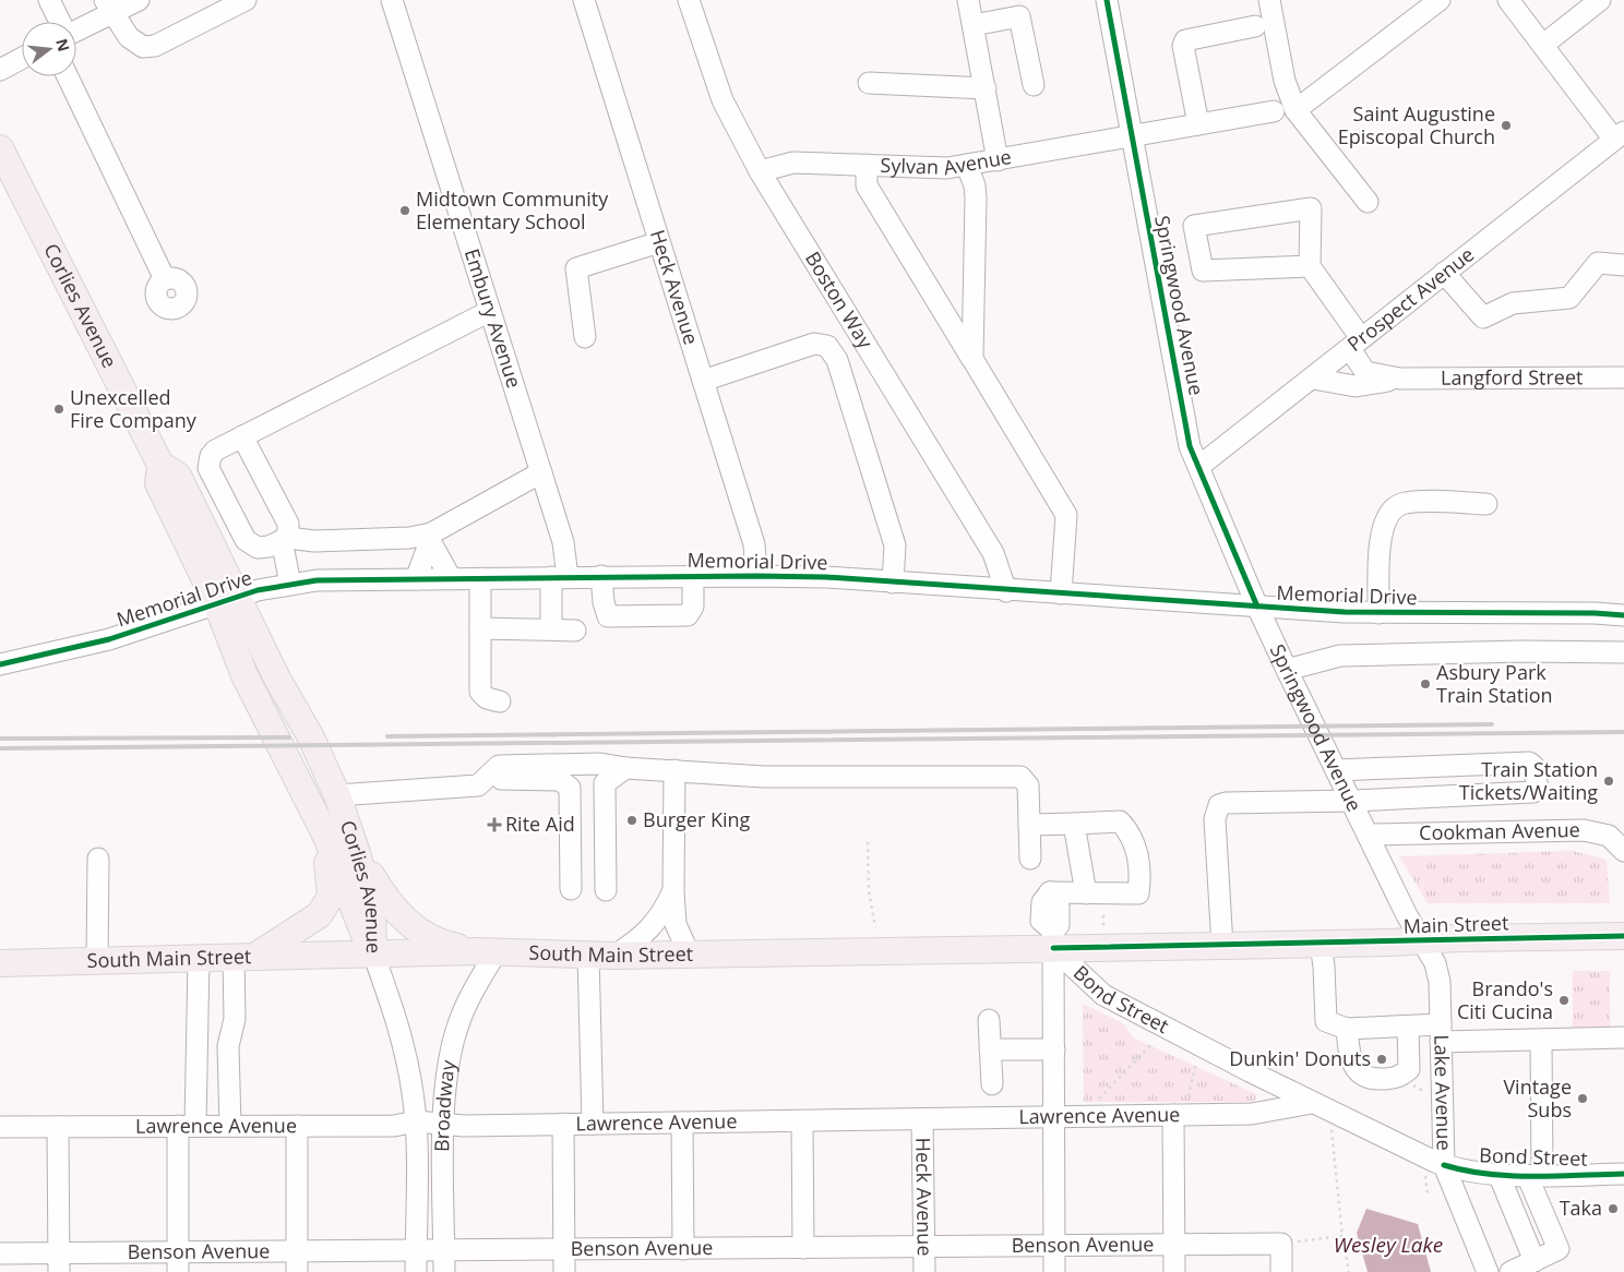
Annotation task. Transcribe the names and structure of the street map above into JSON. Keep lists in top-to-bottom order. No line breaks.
{"streets":{"main road":["Corlies Avenue","Main Street","South Main Street"],"street":["Sylvan Avenue","Heck Avenue","Boston Way","Prospect Avenue","Springwood Avenue","Embury Avenue","Langford Street","Memorial Drive","Cookman Avenue","Bond Street","Lake Avenue","Broadway","Lawrence Avenue","Benson Avenue"]},"crossings":[["Sylvan Avenue","Boston Way"],["Sylvan Avenue","Springwood Avenue"],["Heck Avenue","Memorial Drive"],["Heck Avenue","Lawrence Avenue"],["Heck Avenue","Benson Avenue"],["Boston Way","Memorial Drive"],["Prospect Avenue","Springwood Avenue"],["Prospect Avenue","Langford Street"],["Springwood Avenue","Memorial Drive"],["Springwood Avenue","Cookman Avenue"],["Springwood Avenue","Main Street"],["Springwood Avenue","Lake Avenue"],["Corlies Avenue","Memorial Drive"],["Corlies Avenue","South Main Street"],["Corlies Avenue","Broadway"],["Embury Avenue","Memorial Drive"],["Main Street","South Main Street"],["Main Street","Lake Avenue"],["South Main Street","Bond Street"],["South Main Street","Broadway"],["Bond Street","Lake Avenue"],["Bond Street","Lawrence Avenue"],["Broadway","Lawrence Avenue"],["Broadway","Benson Avenue"]],"water":["Wesley Lake"],"places":{"other":["Saint Augustine Episcopal Church","Midtown Community Elementary School","Unexcelled Fire Company","Asbury Park Train Station","Train Station Tickets/Waiting","Burger King","Brando's Citi Cucina","Dunkin' Donuts","Vintage Subs","Taka"],"health":["Rite Aid"]},"north":"right"}
